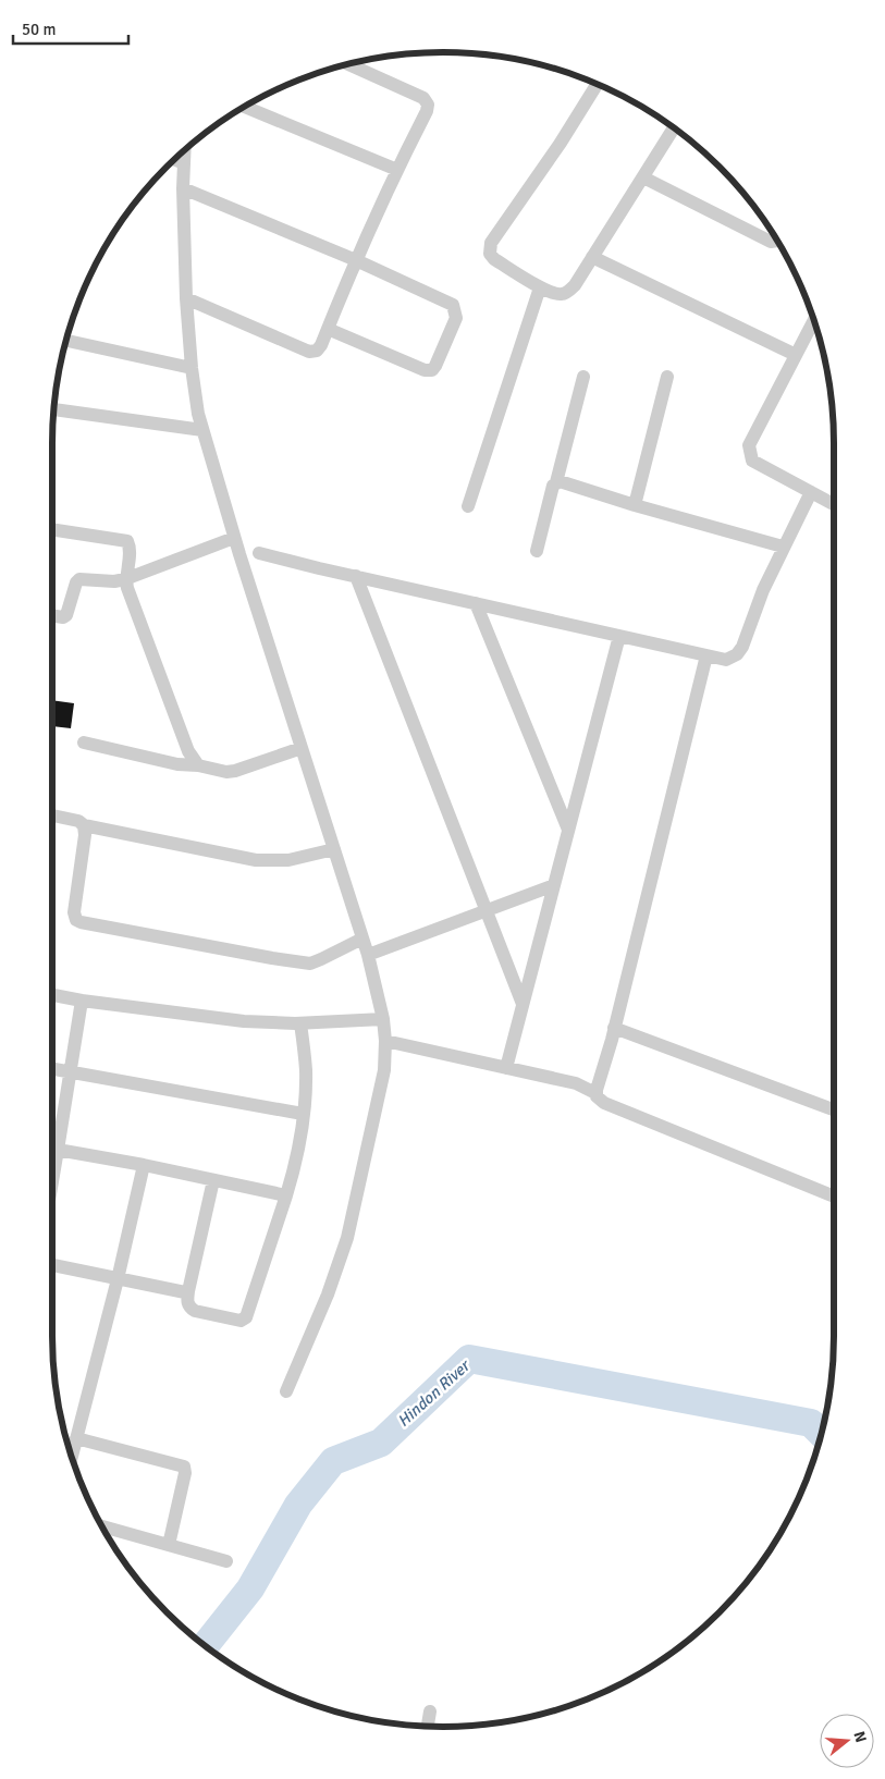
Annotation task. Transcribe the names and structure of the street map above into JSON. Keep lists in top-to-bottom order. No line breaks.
{"water":["Hindon River"],"scale_bar":"50 m","north":"right"}
